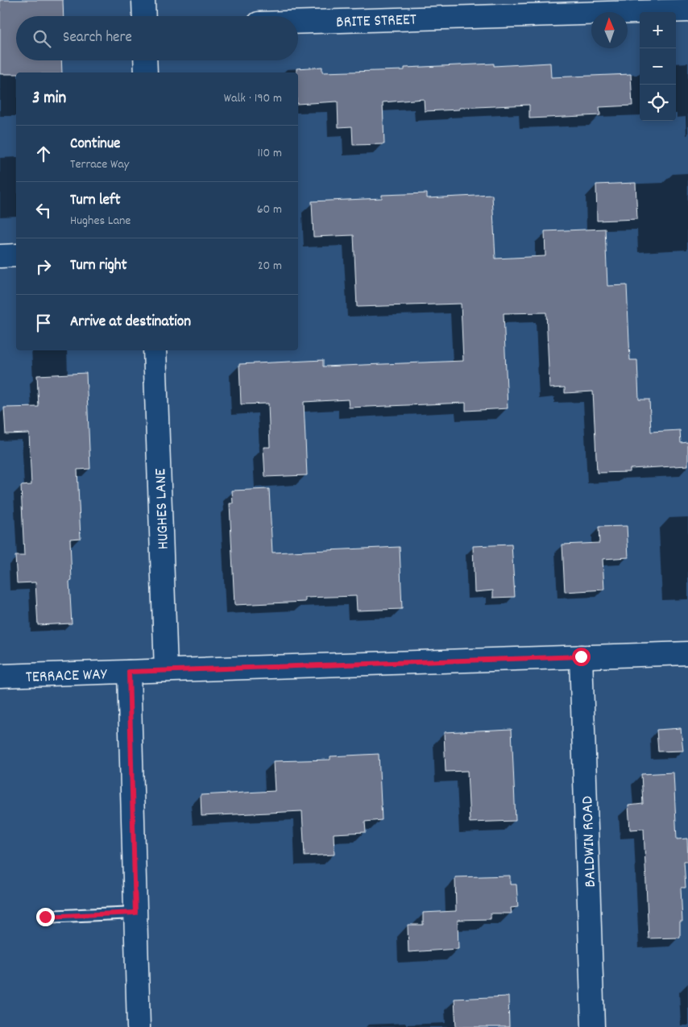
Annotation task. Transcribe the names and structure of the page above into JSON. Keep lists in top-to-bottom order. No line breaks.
{"streets":{"street":["BRITE STREET","HUGHES LANE","TERRACE WAY","BALDWIN ROAD"]},"crossings":[["HUGHES LANE","TERRACE WAY"],["TERRACE WAY","BALDWIN ROAD"]],"north":"top","page":{"map_buttons":["+","−"],"search":"Search here","heading":["3 min","Walk · 190 m"],"list":[["Continue","Terrace Way","110 m"],["Turn left","Hughes Lane","60 m"],["Turn right","20 m"],"Arrive at destination"]}}
